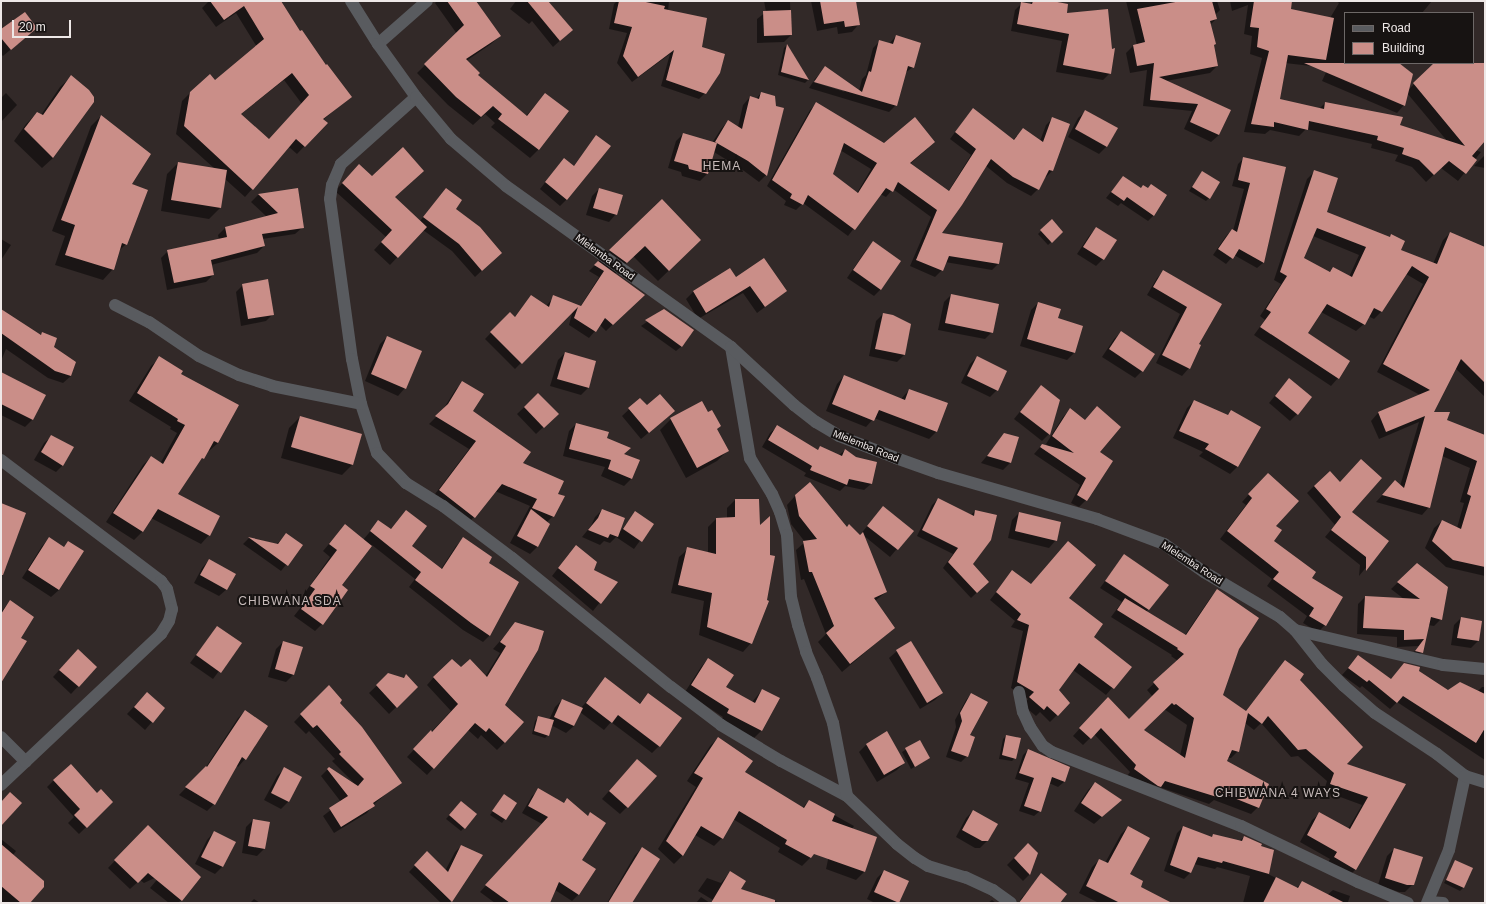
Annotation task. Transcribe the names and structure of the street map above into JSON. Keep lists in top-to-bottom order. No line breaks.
{"streets":{"street":["Mlelemba Road"]},"districts":["HEMA","CHIBWANA SDA","CHIBWANA 4 WAYS"],"legend":["Road","Building"],"scale_bar":"20 m"}
